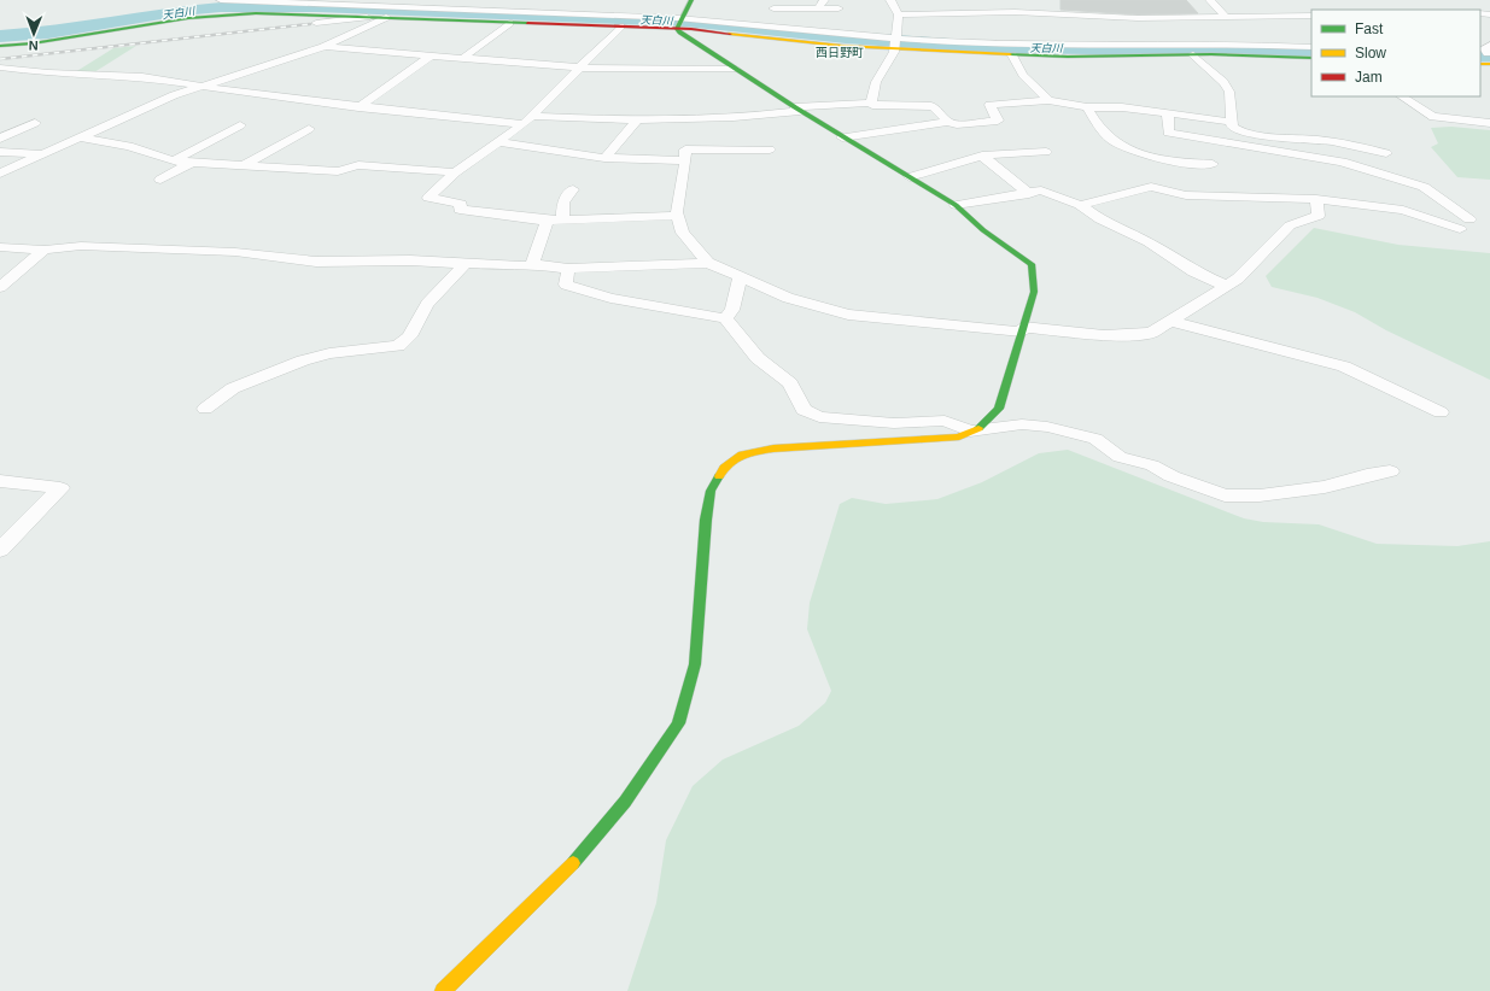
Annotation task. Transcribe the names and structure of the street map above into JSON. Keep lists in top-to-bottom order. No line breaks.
{"districts":["西日野町"],"water":["天白川"],"legend":["Fast","Slow","Jam"],"north":"bottom"}
